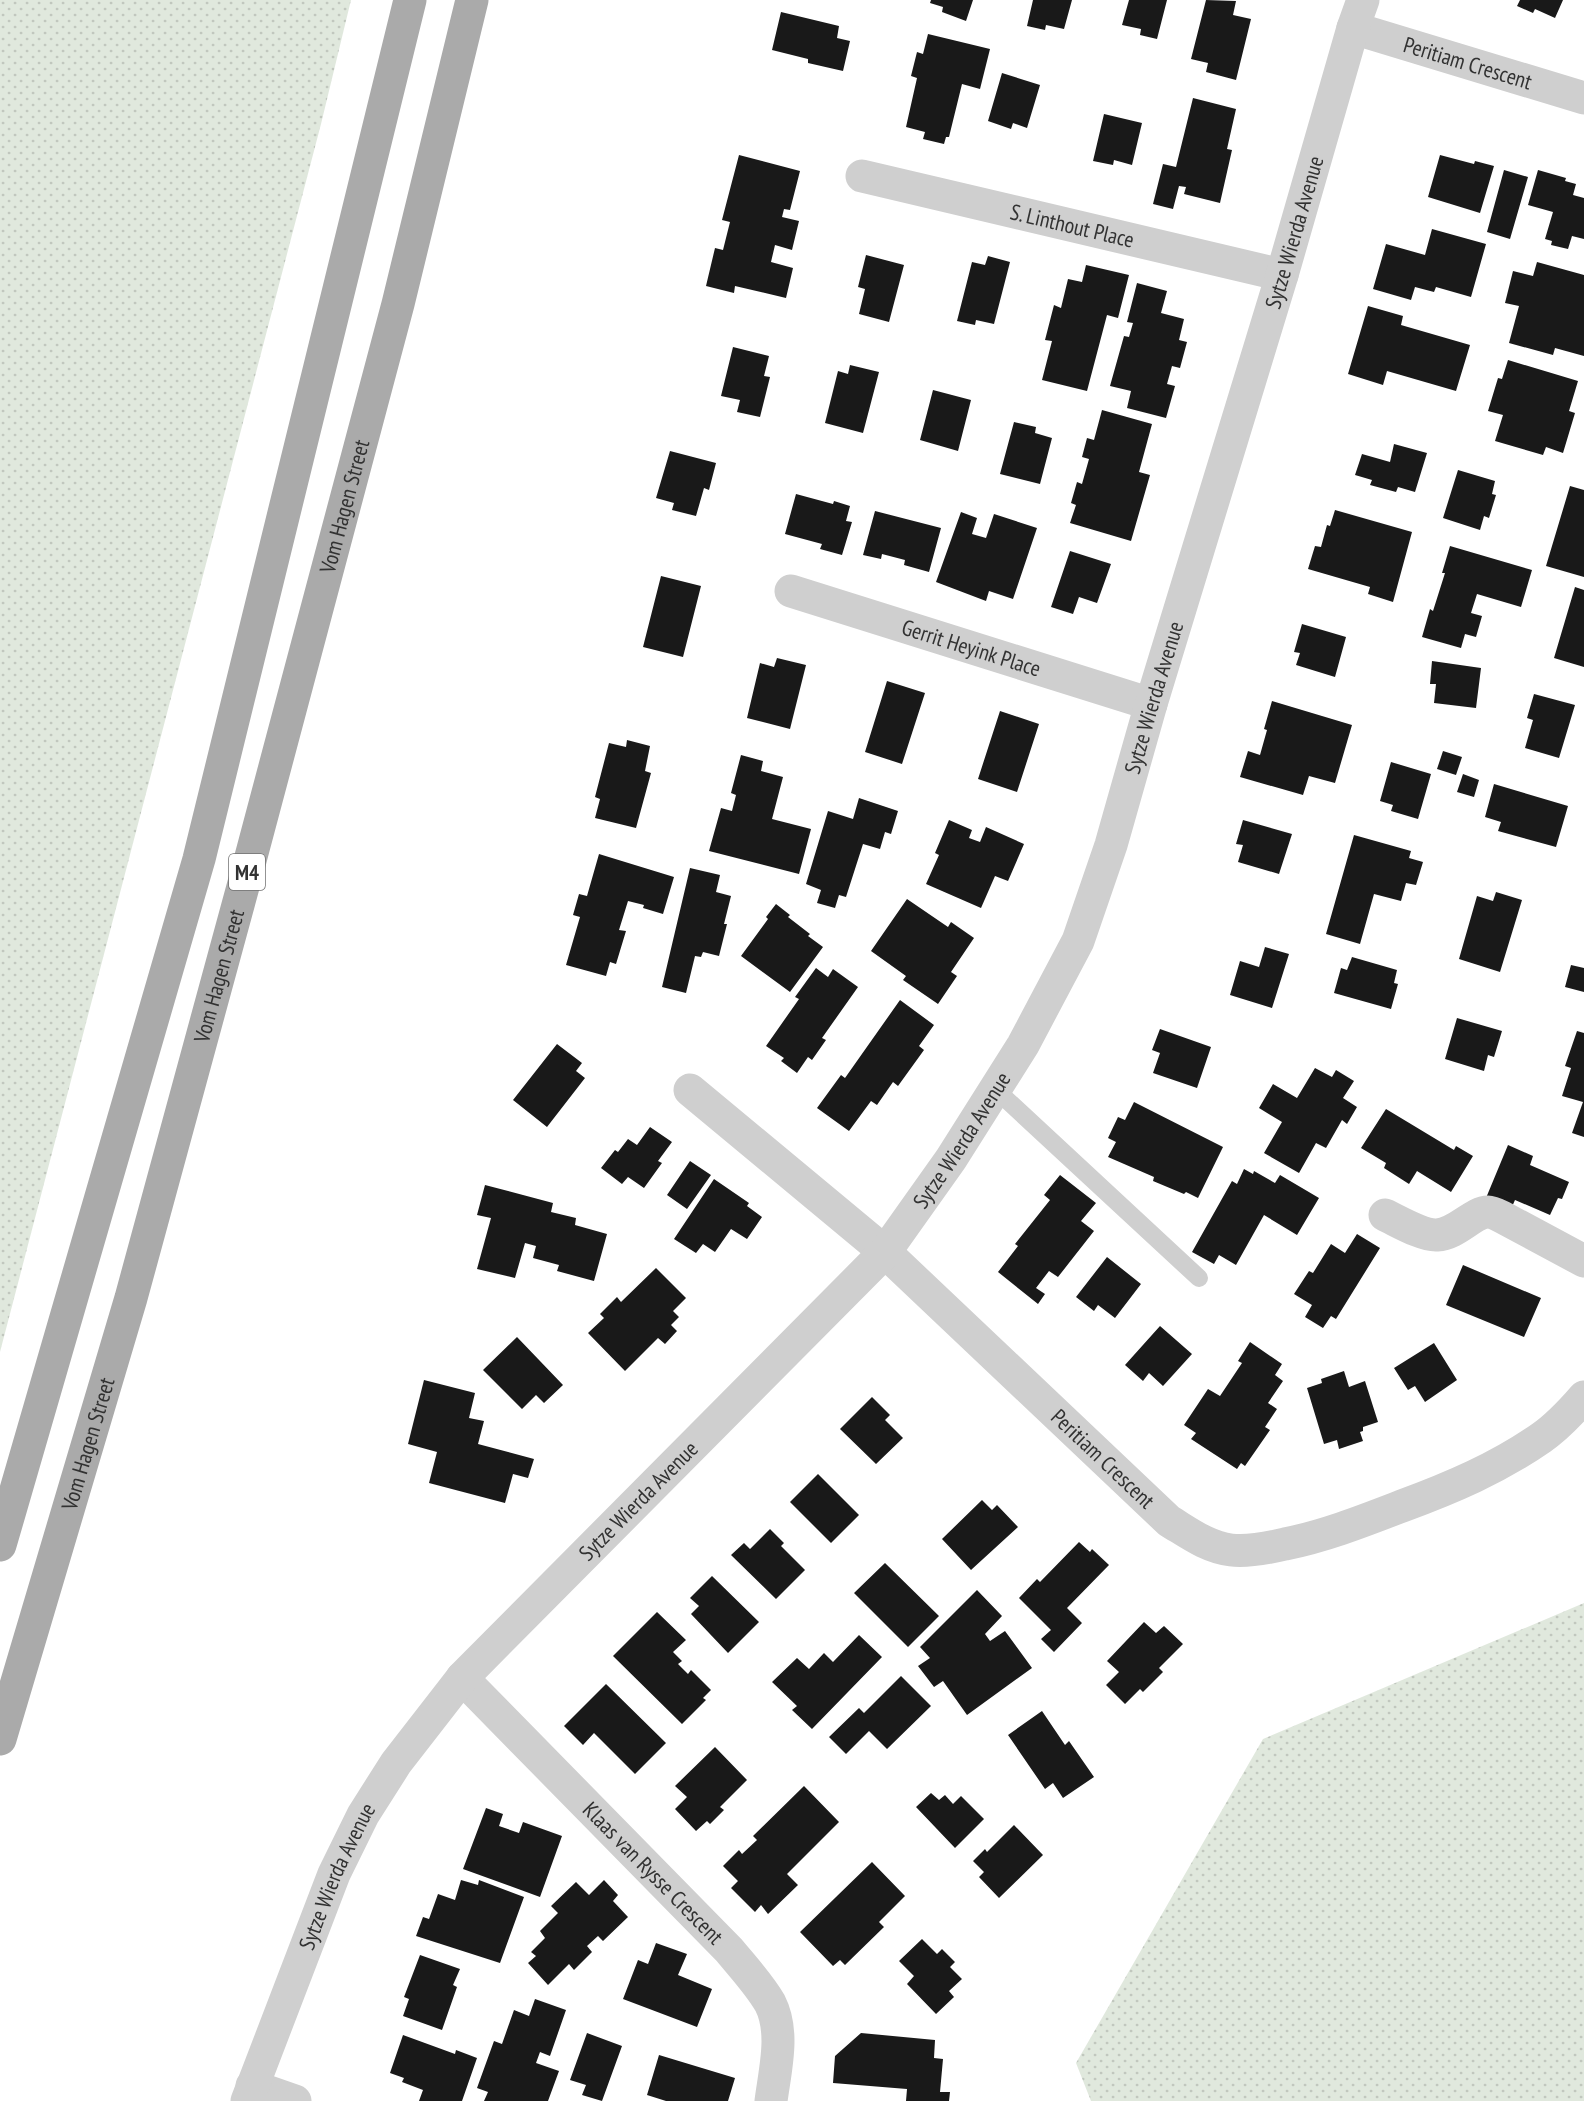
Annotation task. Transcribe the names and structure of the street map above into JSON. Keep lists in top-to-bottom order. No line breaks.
{"streets":{"main road":["Vom Hagen Street","M4"],"street":["Peritiam Crescent","S. Linthout Place","Sytze Wierda Avenue","Gerrit Heyink Place","Klaas van Rysse Crescent"]},"crossings":[["Peritiam Crescent","Sytze Wierda Avenue"],["S. Linthout Place","Sytze Wierda Avenue"],["Sytze Wierda Avenue","Gerrit Heyink Place"],["Sytze Wierda Avenue","Klaas van Rysse Crescent"]]}
